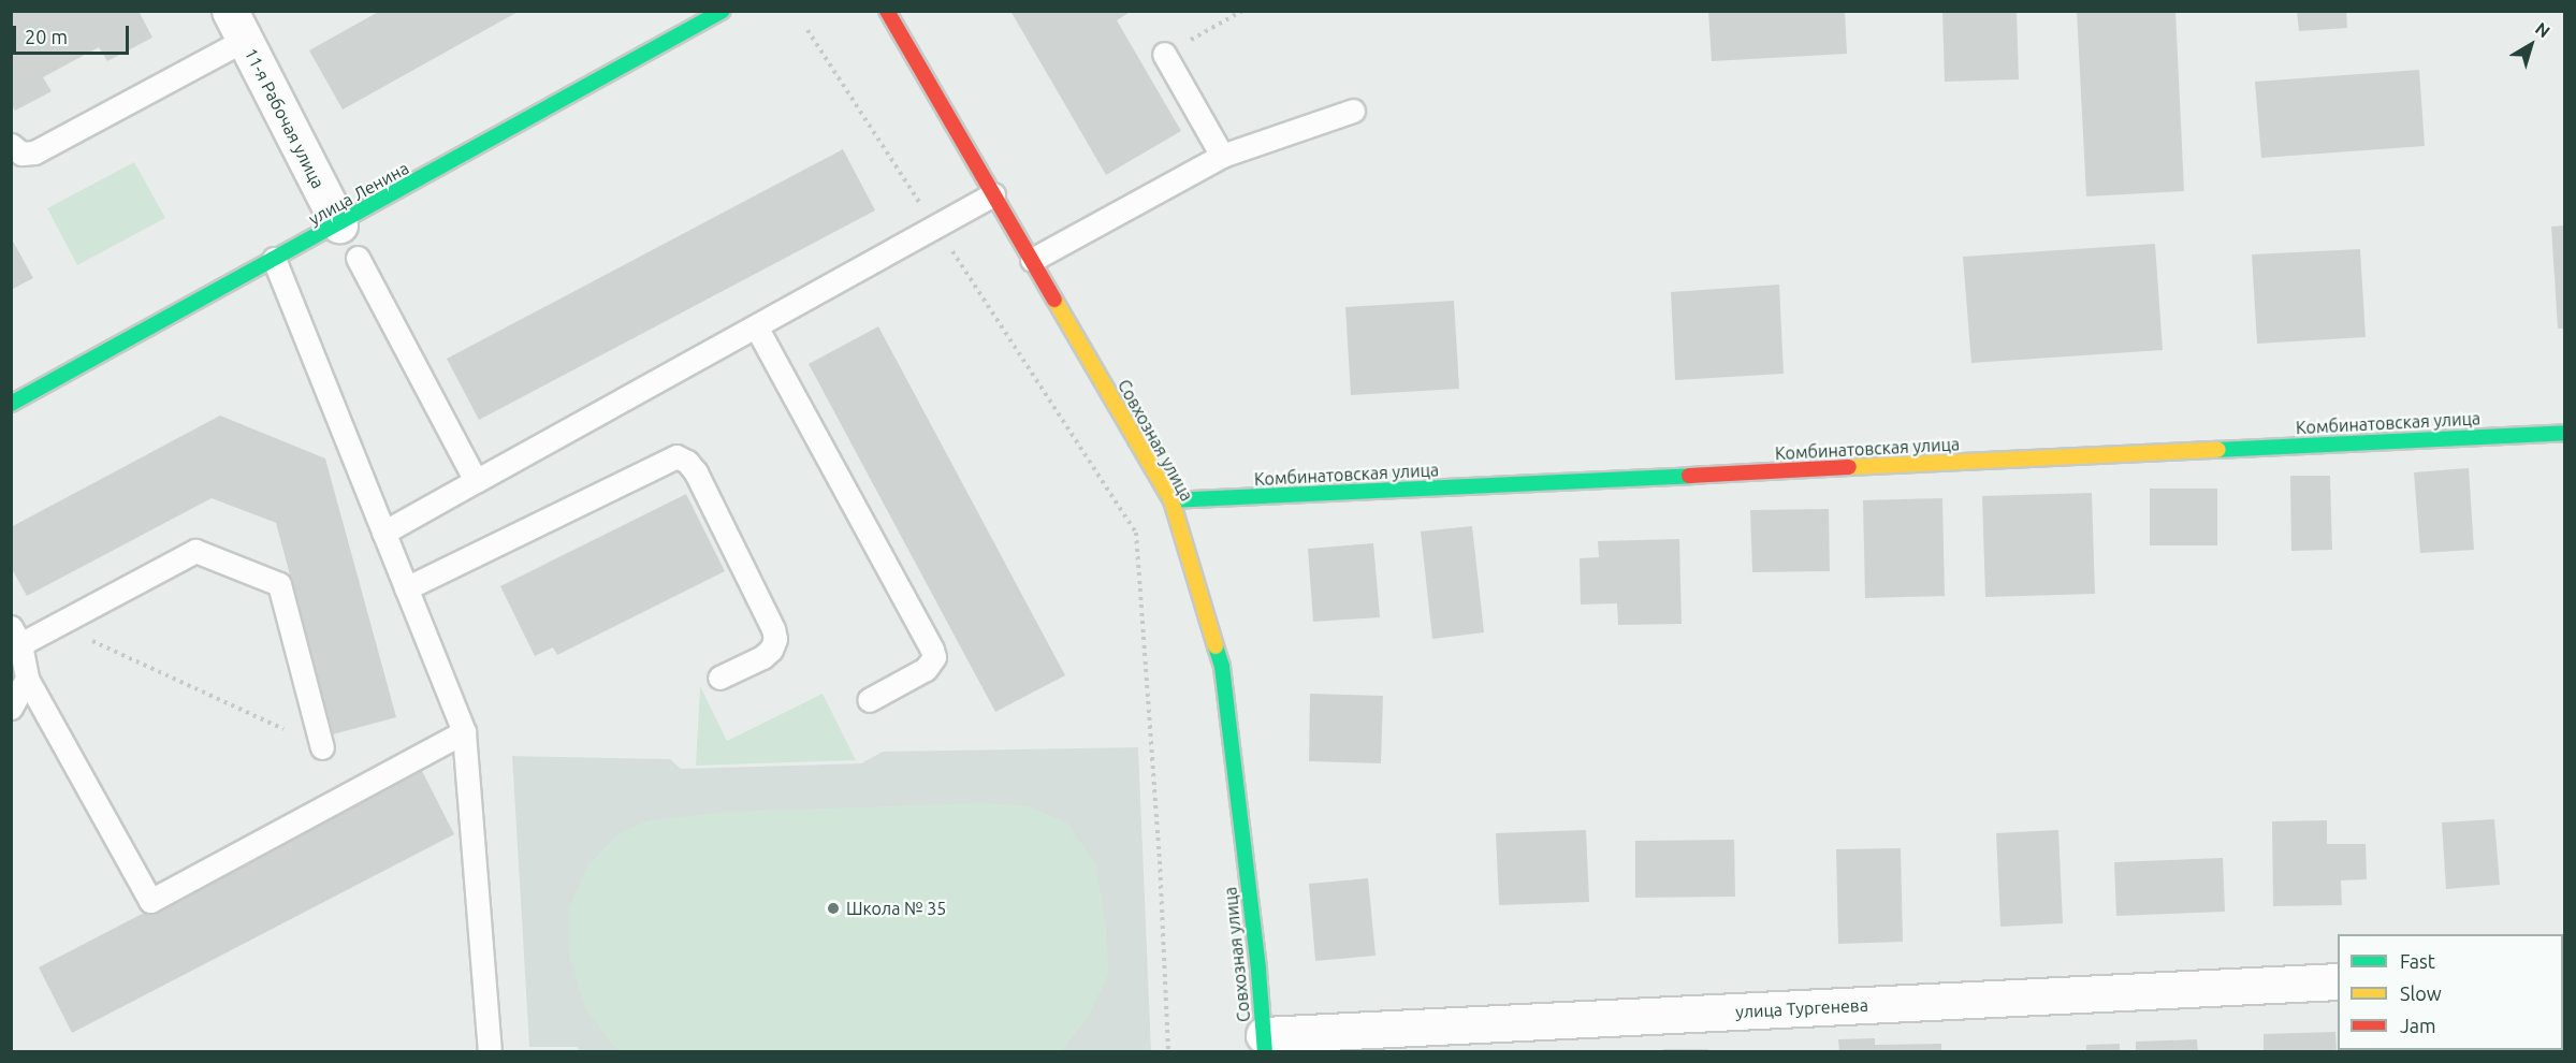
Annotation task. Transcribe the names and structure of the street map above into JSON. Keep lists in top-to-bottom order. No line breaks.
{"streets":{"street":["11-я Рабочая улица","улица Ленина","Комбинатовская улица","Совхозная улица","улица Тургенева"]},"crossings":[["11-я Рабочая улица","улица Ленина"],["Комбинатовская улица","Совхозная улица"],["Совхозная улица","улица Тургенева"]],"places":["Школа № 35"],"legend":["Fast","Slow","Jam"],"scale_bar":"20 m","north":"top right"}
